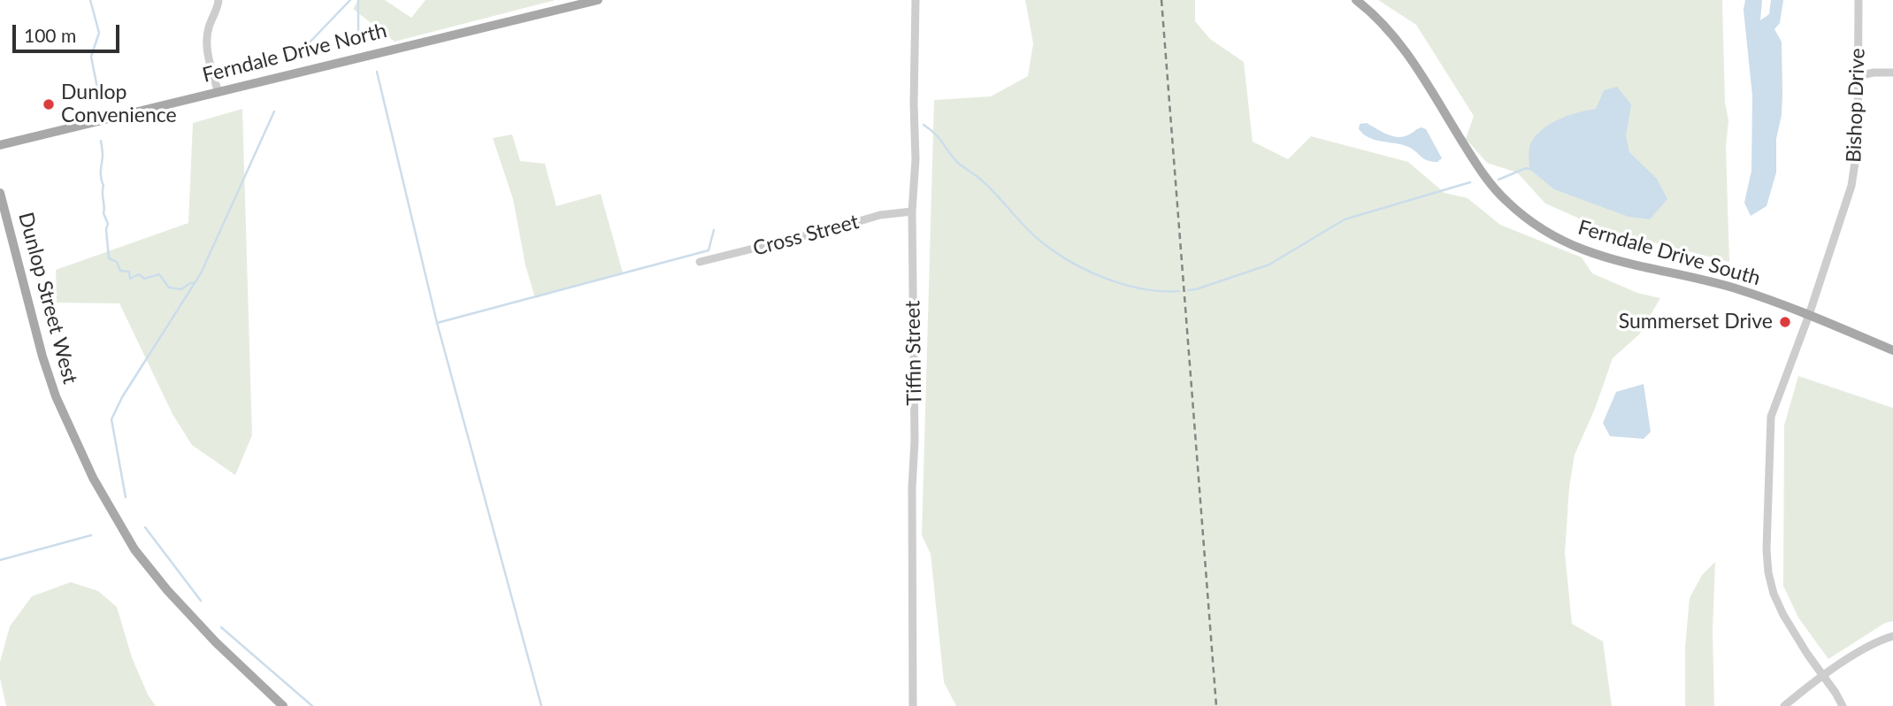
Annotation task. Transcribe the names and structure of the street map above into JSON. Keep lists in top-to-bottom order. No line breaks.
{"streets":{"main road":["Ferndale Drive North","Ferndale Drive South","Dunlop Street West"],"street":["Bishop Drive","Cross Street","Tiffin Street"]},"crossings":[["Bishop Drive","Ferndale Drive South"],["Cross Street","Tiffin Street"]],"places":["Dunlop Convenience","Summerset Drive"],"scale_bar":"100 m"}
